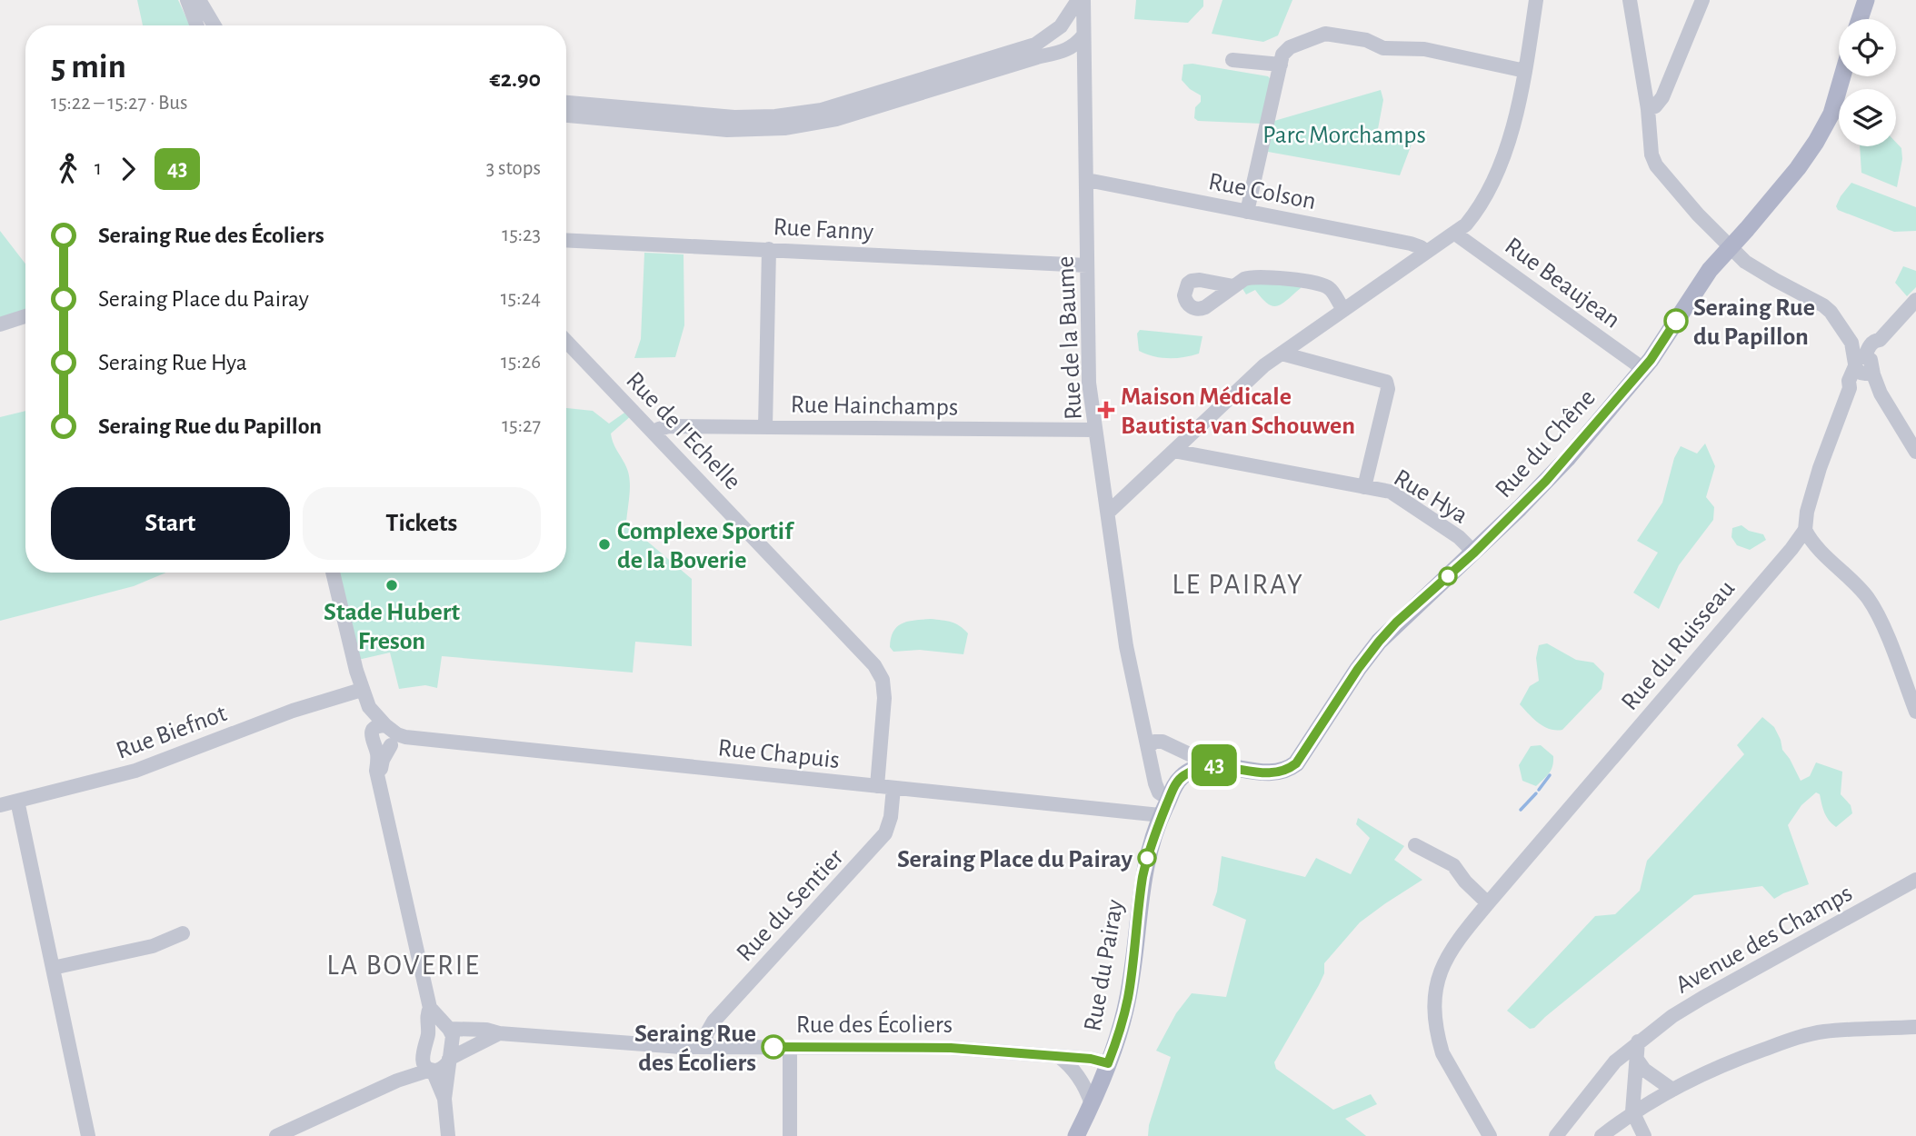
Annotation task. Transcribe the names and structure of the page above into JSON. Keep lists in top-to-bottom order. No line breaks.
{"streets":{"main road":["Rue du Chêne","Rue du Pairay"],"street":["Rue Colson","Rue Fanny","Rue Beaujean","Rue de la Baume","Rue Hainchamps","Rue de l'Echelle","Rue Hya","Rue du Ruisseau","Rue Biefnot","Rue Chapuis","Rue du Sentier","Avenue des Champs","Rue des Écoliers"]},"crossings":[["Rue Colson","Rue de la Baume"],["Rue Fanny","Rue de la Baume"],["Rue Beaujean","Rue du Chêne"],["Rue de la Baume","Rue Hainchamps"],["Rue de la Baume","Rue Chapuis"],["Rue de la Baume","Rue du Pairay"],["Rue Hainchamps","Rue de l'Echelle"],["Rue de l'Echelle","Rue Chapuis"],["Rue du Chêne","Rue Hya"],["Rue du Chêne","Rue du Pairay"],["Rue Chapuis","Rue du Sentier"],["Rue Chapuis","Rue du Pairay"],["Rue du Sentier","Rue des Écoliers"],["Rue du Pairay","Rue des Écoliers"]],"districts":["LE PAIRAY","LA BOVERIE"],"parks":["Parc Morchamps"],"places":{"other":["Seraing Rue du Papillon","Complexe Sportif de la Boverie","Stade Hubert Freson","Seraing Place du Pairay","Seraing Rue des Écoliers"],"health":["Maison Médicale Bautista van Schouwen"]},"lines":["bus line 43"],"page":{"on_map":"43","heading":["5 min","15:22 – 15:27 · Bus","€2.90"],"legs":["1","43","3 stops"],"list":[{"name":"Seraing Rue des Écoliers","value":"15:23"},{"name":"Seraing Place du Pairay","value":"15:24"},{"name":"Seraing Rue Hya","value":"15:26"},{"name":"Seraing Rue du Papillon","value":"15:27"}],"buttons":["Start","Tickets"]}}
